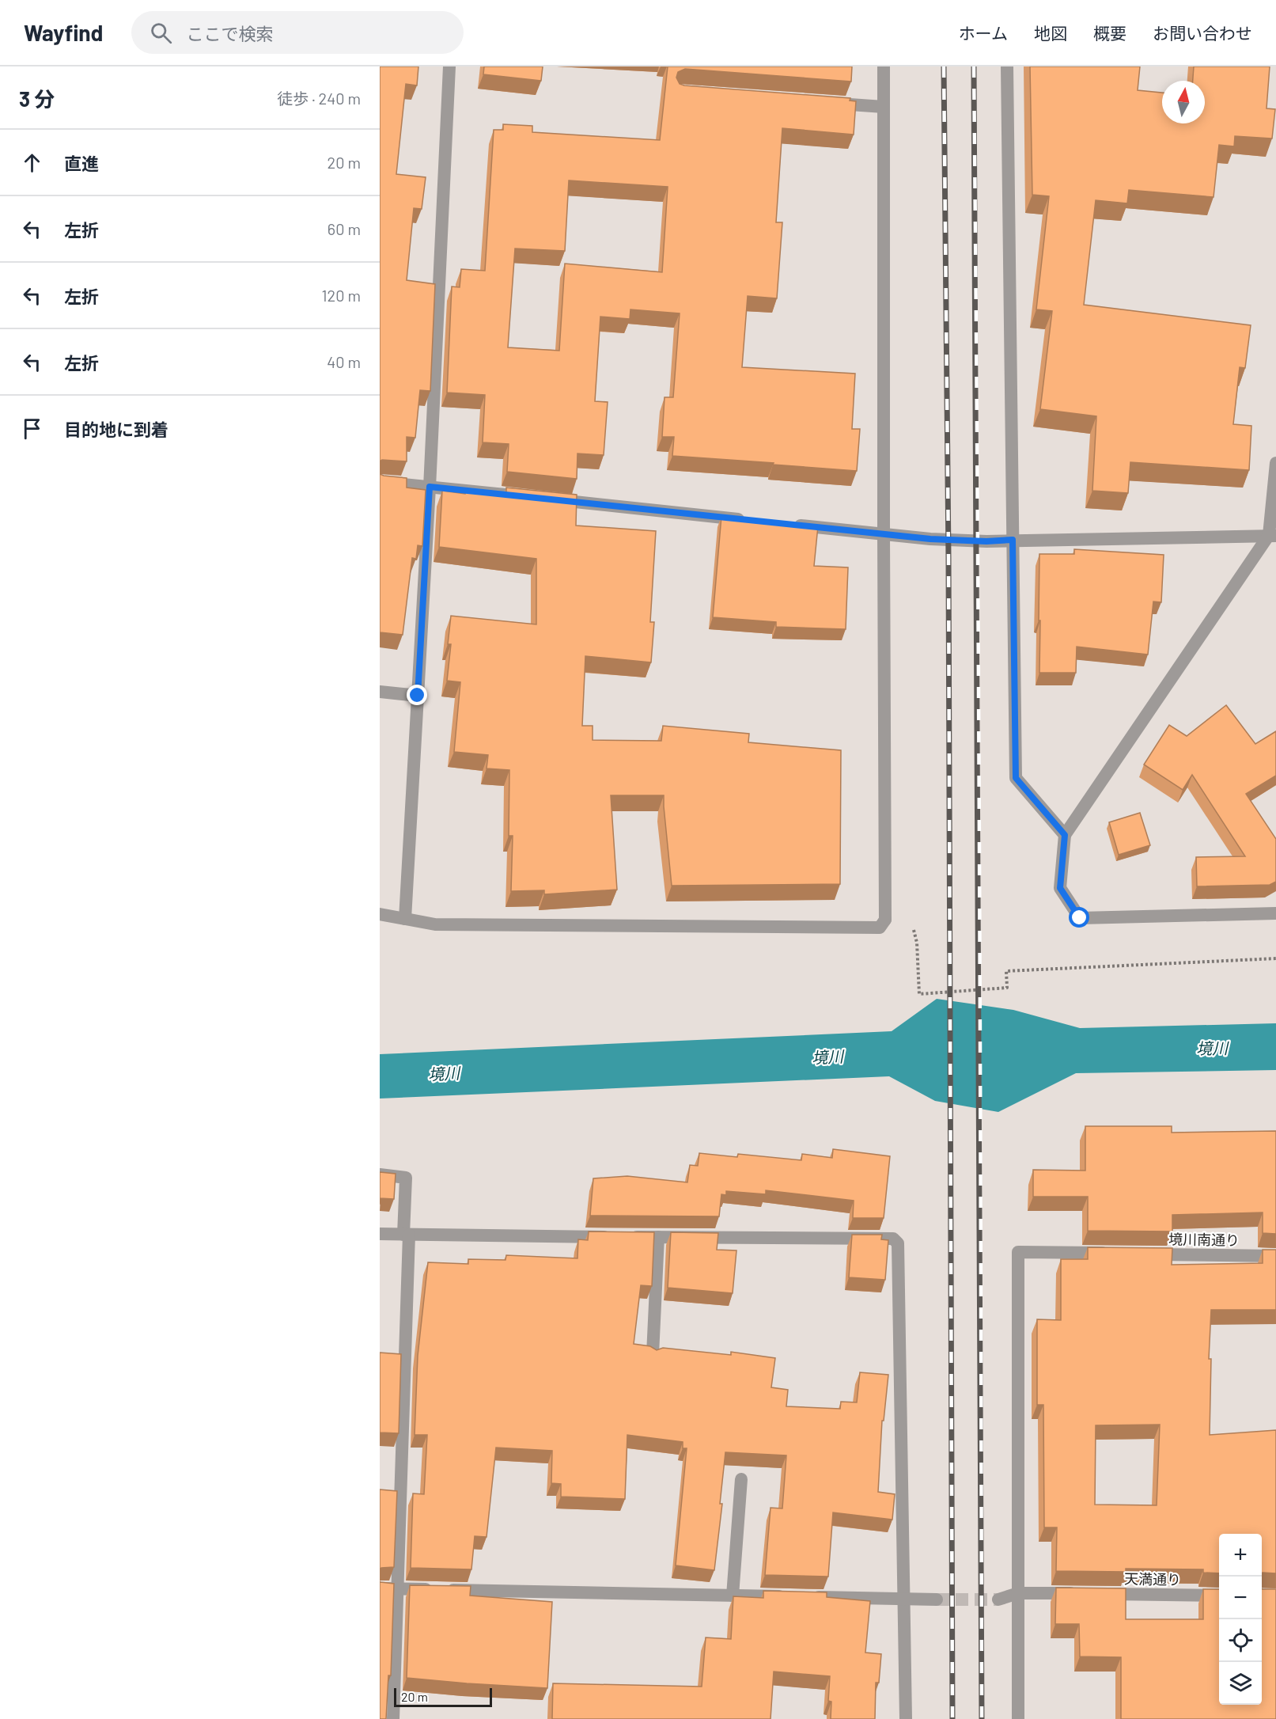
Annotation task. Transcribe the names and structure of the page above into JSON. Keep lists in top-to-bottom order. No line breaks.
{"streets":{"street":["境川南通り","天満通り"]},"water":["境川"],"scale_bar":"20 m","north":"top","page":{"header":"Wayfind","search":"ここで検索","nav":["ホーム","地図","概要","お問い合わせ"],"heading":["3 分","徒歩 · 240 m"],"list":[["直進","20 m"],["左折","60 m"],["左折","120 m"],["左折","40 m"],"目的地に到着"],"map_buttons":["+","−"],"scale":"20 m"}}
